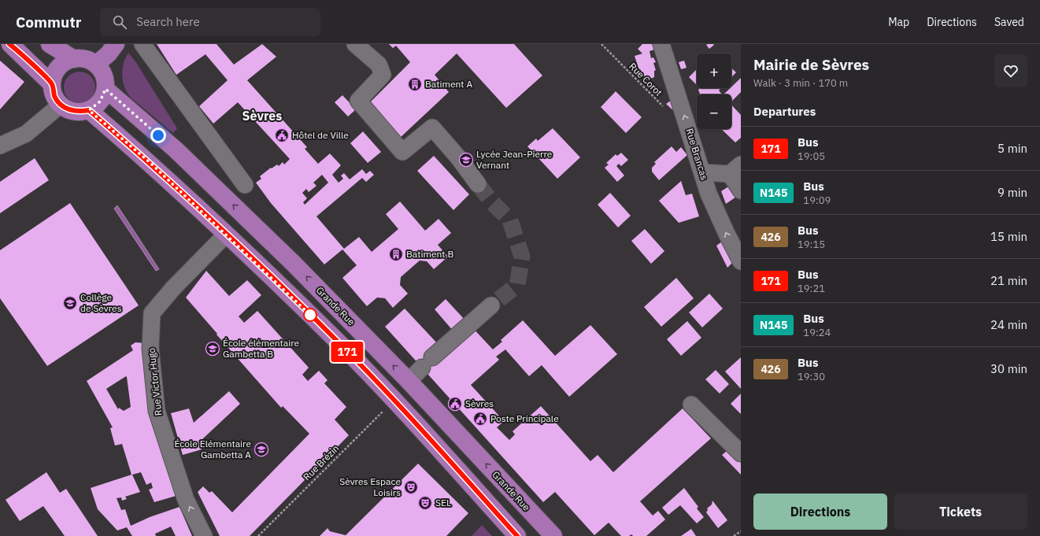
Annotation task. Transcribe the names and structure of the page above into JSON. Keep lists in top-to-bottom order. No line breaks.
{"streets":{"main road":["Grande Rue"],"street":["Rue Brancas","Rue Victor Hugo"],"path":["Rue Corot","Rue Brézin"]},"crossings":[["Rue Corot","Rue Brancas"]],"one_way":["Rue Brancas","Rue Victor Hugo"],"districts":["Sèvres"],"places":{"building":["Batiment A","Batiment B"],"public building":["Hôtel de Ville","Sèvres","Poste Principale"],"school or university":["Lycée Jean-Pierre Vernant","Collège de Sèvres","École élémentaire Gambetta B","École Elémentaire Gambetta A"],"theatre":["Sèvres Espace Loisirs","SEL"]},"lines":["bus line 171"],"page":{"header":"Commutr","search":"Search here","nav":["Map","Directions","Saved"],"on_map":"171","heading":[["Mairie de Sèvres","Walk · 3 min · 170 m"],"Departures"],"map_buttons":["+","−"],"list":[{"mark":"171","name":"Bus","note":"19:05","value":"5 min"},{"mark":"N145","name":"Bus","note":"19:09","value":"9 min"},{"mark":"426","name":"Bus","note":"19:15","value":"15 min"},{"mark":"171","name":"Bus","note":"19:21","value":"21 min"},{"mark":"N145","name":"Bus","note":"19:24","value":"24 min"},{"mark":"426","name":"Bus","note":"19:30","value":"30 min"}],"buttons":["Directions","Tickets"]}}
